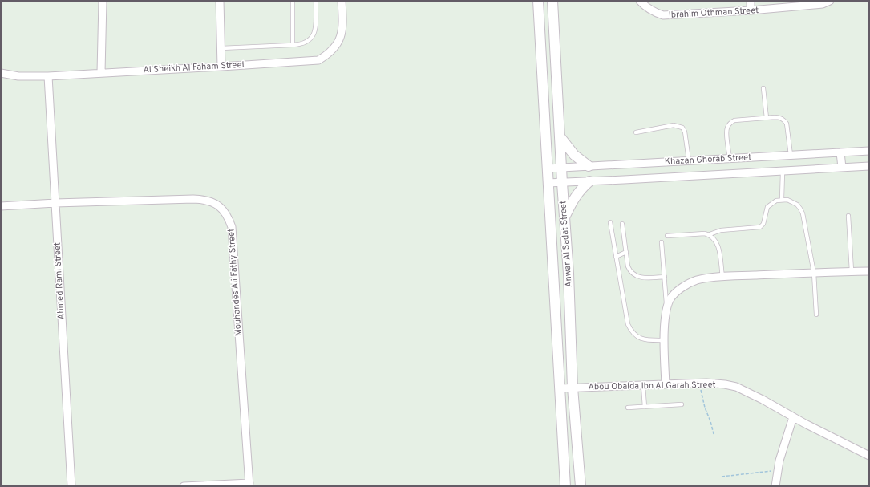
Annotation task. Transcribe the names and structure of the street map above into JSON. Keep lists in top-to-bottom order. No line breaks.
{"streets":{"street":["Ibrahim Othman Street","Al Sheikh Al Faham Street","Khazan Ghorab Street","Anwar Al Sadat Street","Ahmed Rami Street","Mouhandes Ali Fathy Street","Abou Obaida Ibn Al Garah Street"]},"crossings":[["Al Sheikh Al Faham Street","Ahmed Rami Street"],["Khazan Ghorab Street","Anwar Al Sadat Street"],["Anwar Al Sadat Street","Abou Obaida Ibn Al Garah Street"],["Ahmed Rami Street","Mouhandes Ali Fathy Street"]]}
